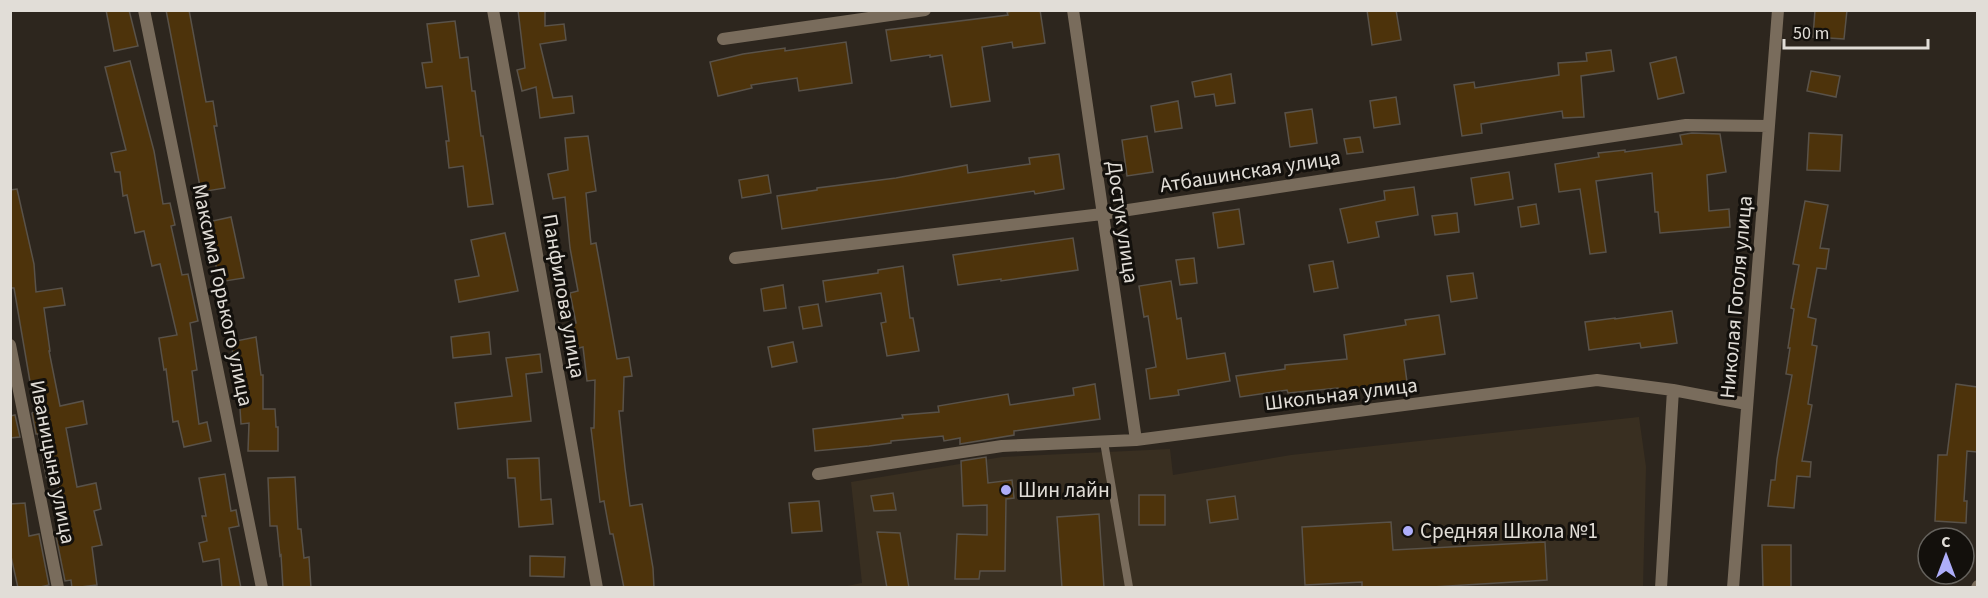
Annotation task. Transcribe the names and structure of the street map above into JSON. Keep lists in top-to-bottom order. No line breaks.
{"streets":{"street":["Атбашинская улица","Достук улица","Максима Горького улица","Панфилова улица","Николая Гоголя улица","Школьная улица","Иваницына улица"]},"crossings":[["Атбашинская улица","Достук улица"],["Атбашинская улица","Николая Гоголя улица"],["Достук улица","Школьная улица"],["Николая Гоголя улица","Школьная улица"]],"places":["Шин лайн","Средняя Школа №1"],"scale_bar":"50 m","north":"top"}
